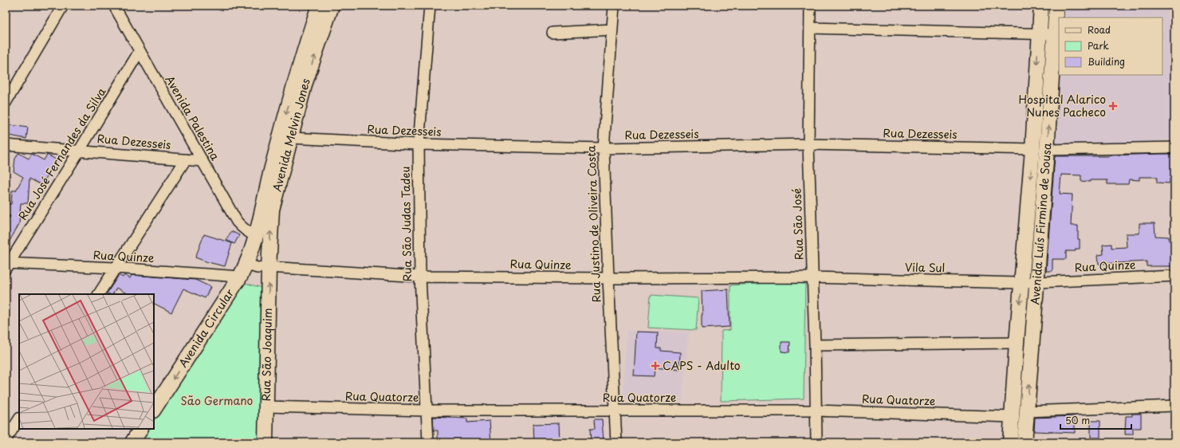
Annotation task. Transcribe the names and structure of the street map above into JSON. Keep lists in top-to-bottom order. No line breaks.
{"streets":{"main road":["Avenida Melvin Jones","Avenida Luís Firmino de Sousa","Avenida Circular","Rua São Joaquim"],"street":["Avenida Palestina","Rua Dezesseis","Rua José Fernandes da Silva","Rua São Judas Tadeu","Rua Justino de Oliveira Costa","Rua São José","Rua Quinze","Vila Sul","Rua Quatorze"]},"crossings":[["Avenida Palestina","Rua Dezesseis"],["Avenida Palestina","Avenida Melvin Jones"],["Avenida Palestina","Rua José Fernandes da Silva"],["Rua Dezesseis","Avenida Melvin Jones"],["Rua Dezesseis","Rua José Fernandes da Silva"],["Rua Dezesseis","Rua São Judas Tadeu"],["Rua Dezesseis","Rua Justino de Oliveira Costa"],["Rua Dezesseis","Rua São José"],["Rua Dezesseis","Avenida Luís Firmino de Sousa"],["Avenida Melvin Jones","Rua Quinze"],["Avenida Melvin Jones","Avenida Circular"],["Avenida Melvin Jones","Rua São Joaquim"],["Rua José Fernandes da Silva","Rua Quinze"],["Rua São Judas Tadeu","Rua Quinze"],["Rua São Judas Tadeu","Rua Quatorze"],["Rua Justino de Oliveira Costa","Rua Quinze"],["Rua Justino de Oliveira Costa","Rua Quatorze"],["Rua São José","Rua Quinze"],["Rua São José","Vila Sul"],["Rua São José","Rua Quatorze"],["Avenida Luís Firmino de Sousa","Rua Quinze"],["Avenida Luís Firmino de Sousa","Vila Sul"],["Avenida Luís Firmino de Sousa","Rua Quatorze"],["Rua Quinze","Vila Sul"],["Rua Quinze","Avenida Circular"],["Rua Quinze","Rua São Joaquim"],["Rua São Joaquim","Rua Quatorze"]],"one_way":["Avenida Circular","Rua São Joaquim"],"parks":["São Germano"],"places":{"health":["Hospital Alarico Nunes Pacheco","CAPS - Adulto"]},"legend":["Road","Park","Building"],"scale_bar":"50 m"}
